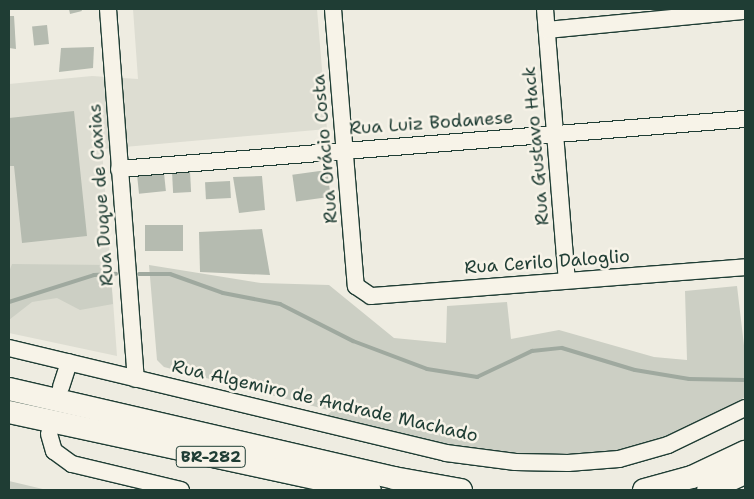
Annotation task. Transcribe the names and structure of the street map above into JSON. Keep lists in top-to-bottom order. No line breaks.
{"streets":{"highway":["BR-282"],"street":["Rua Luiz Bodanese","Rua Gustavo Hack","Rua Orácio Costa","Rua Duque de Caxias","Rua Cerilo Daloglio","Rua Algemiro de Andrade Machado"]},"crossings":[["Rua Luiz Bodanese","Rua Gustavo Hack"],["Rua Luiz Bodanese","Rua Orácio Costa"],["Rua Luiz Bodanese","Rua Duque de Caxias"],["Rua Gustavo Hack","Rua Cerilo Daloglio"],["Rua Orácio Costa","Rua Cerilo Daloglio"],["Rua Duque de Caxias","Rua Algemiro de Andrade Machado"]]}
